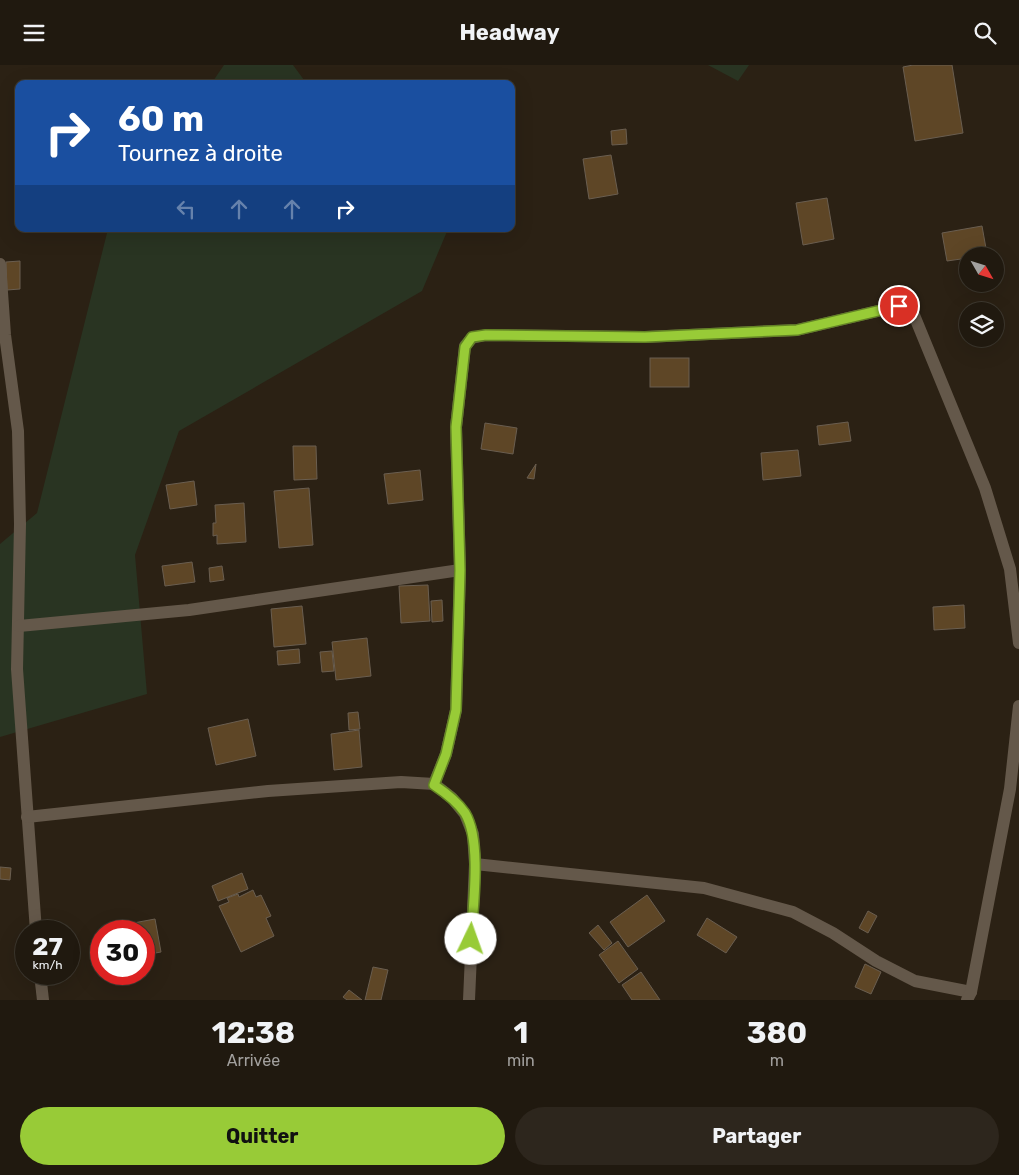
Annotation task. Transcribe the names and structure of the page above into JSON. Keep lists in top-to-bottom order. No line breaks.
{"north":"bottom right","page":{"header":"Headway","turn":["60 m","Tournez à droite"],"speed":"27 km/h","limit":"30","eta":["12:38","Arrivée","1","min","380","m"],"buttons":["Quitter","Partager"]}}
